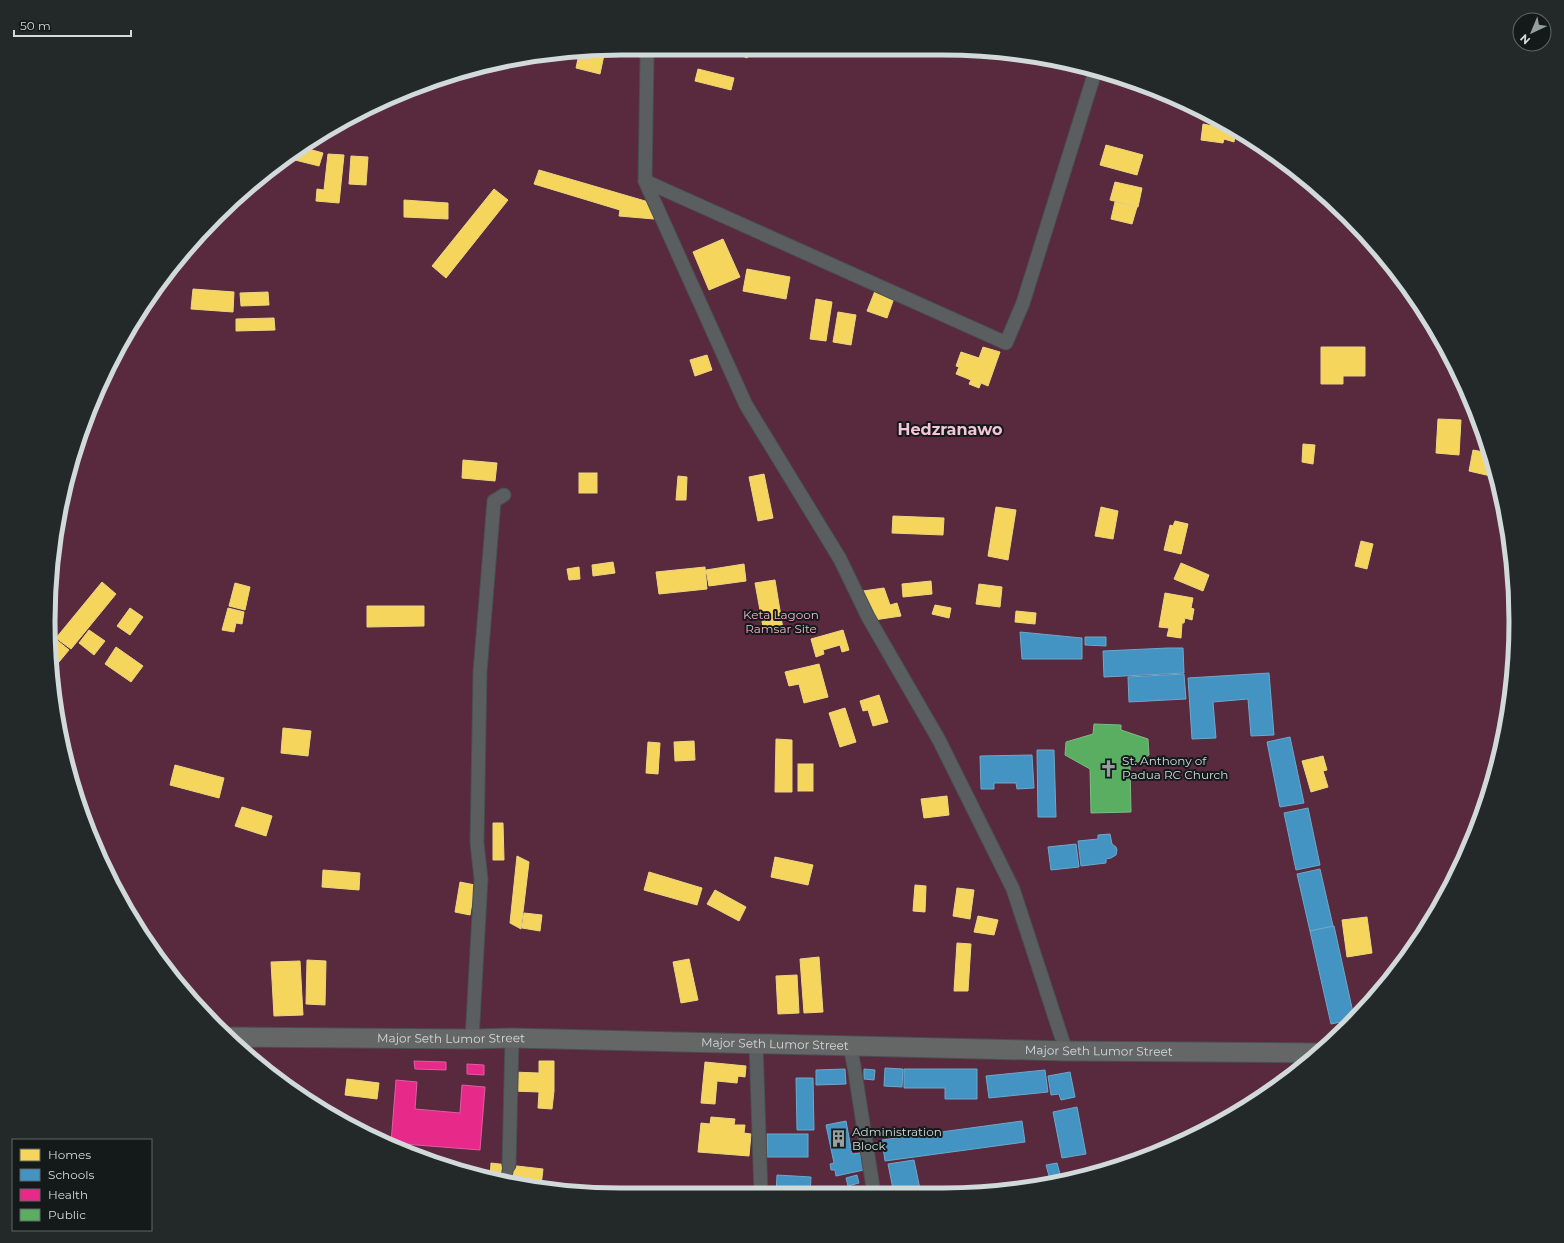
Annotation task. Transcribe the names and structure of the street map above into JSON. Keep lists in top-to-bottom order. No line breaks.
{"streets":{"main road":["Major Seth Lumor Street"]},"districts":["Hedzranawo"],"parks":["Keta Lagoon Ramsar Site"],"places":{"church":["St. Anthony of Padua RC Church"],"building":["Administration Block"]},"legend":["Homes","Schools","Health","Public"],"scale_bar":"50 m","north":"bottom left"}
